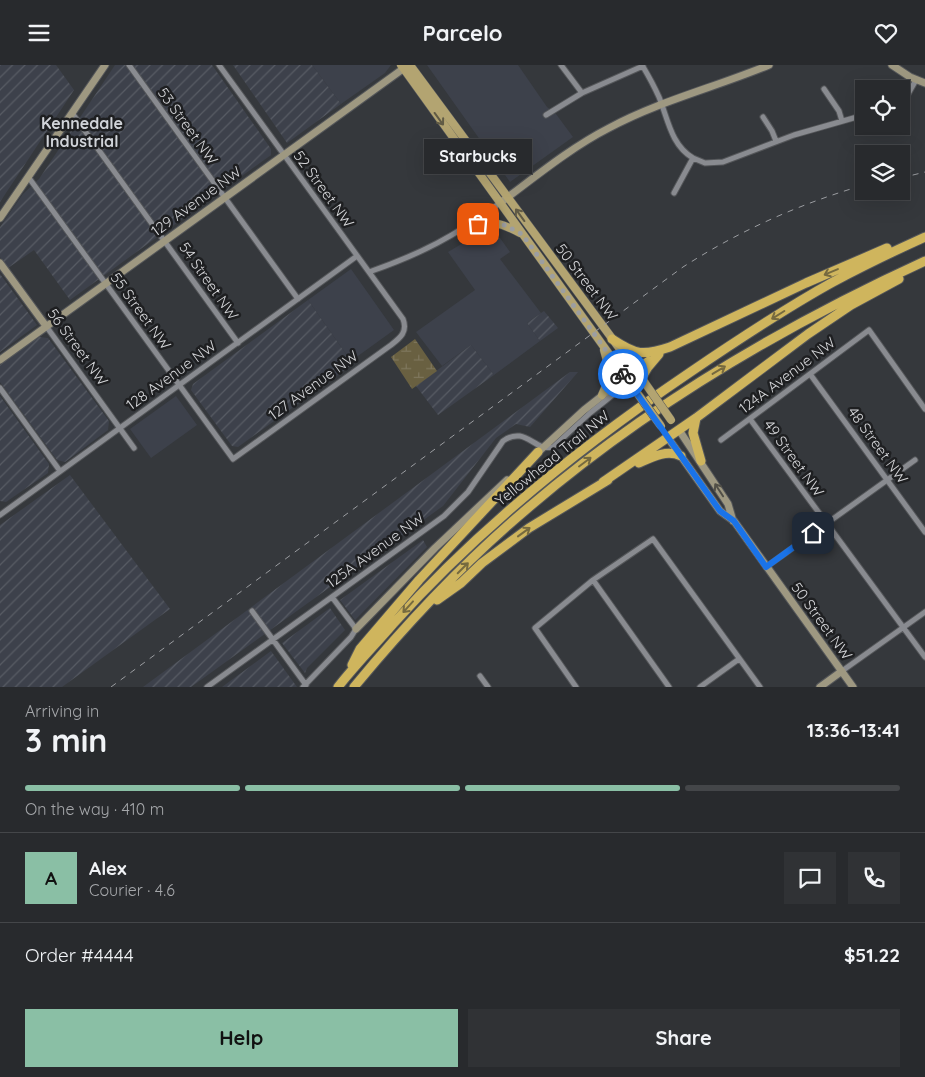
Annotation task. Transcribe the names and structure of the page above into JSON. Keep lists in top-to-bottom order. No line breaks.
{"streets":{"highway":["Yellowhead Trail NW"],"main road":["50 Street NW"],"street":["53 Street NW","52 Street NW","129 Avenue NW","54 Street NW","55 Street NW","56 Street NW","128 Avenue NW","124A Avenue NW","127 Avenue NW","48 Street NW","49 Street NW","125A Avenue NW"]},"crossings":[["53 Street NW","129 Avenue NW"],["53 Street NW","128 Avenue NW"],["52 Street NW","129 Avenue NW"],["52 Street NW","128 Avenue NW"],["52 Street NW","127 Avenue NW"],["129 Avenue NW","54 Street NW"],["129 Avenue NW","50 Street NW"],["129 Avenue NW","55 Street NW"],["129 Avenue NW","56 Street NW"],["54 Street NW","128 Avenue NW"],["55 Street NW","128 Avenue NW"],["55 Street NW","127 Avenue NW"],["56 Street NW","128 Avenue NW"],["124A Avenue NW","48 Street NW"],["124A Avenue NW","49 Street NW"]],"districts":["Kennedale Industrial"],"places":["Starbucks"],"page":{"header":"Parcelo","bubble":"Starbucks","heading":["3 min","Arriving in","13:36–13:41"],"panel":["Alex","Courier · 4.6","Order #4444","$51.22"],"bar":"On the way · 410 m","round":"A","buttons":["Help","Share"]}}
